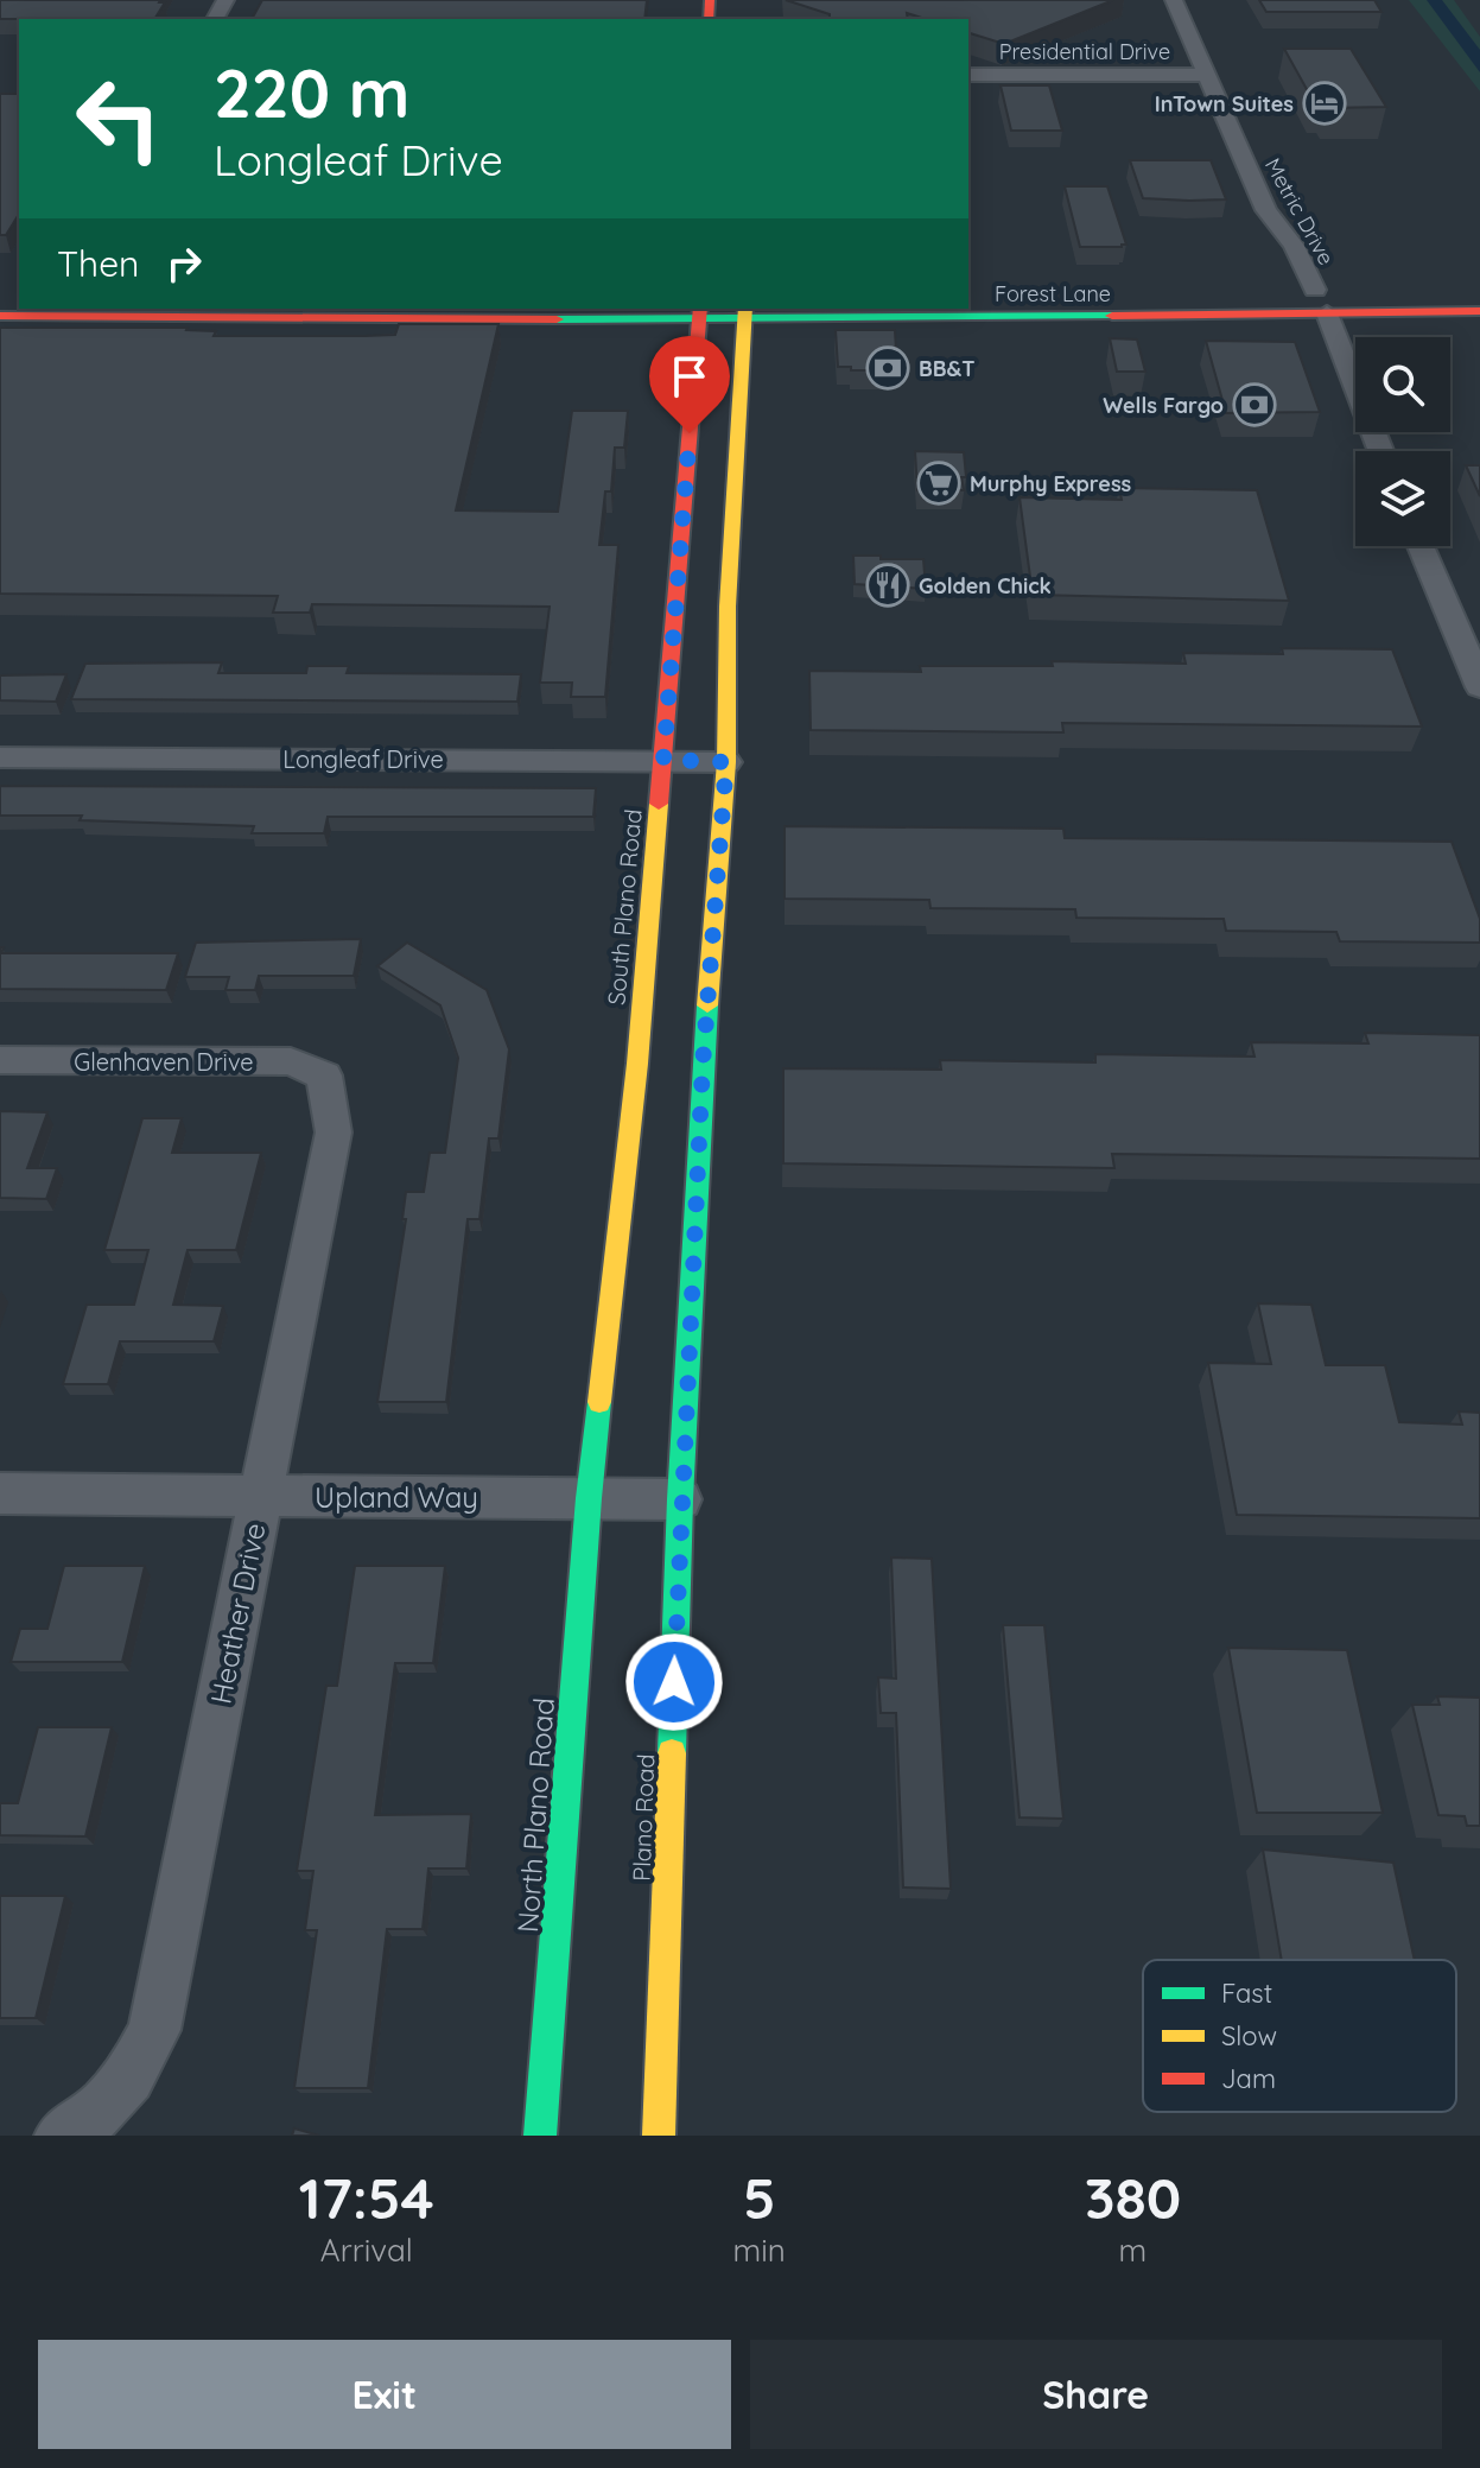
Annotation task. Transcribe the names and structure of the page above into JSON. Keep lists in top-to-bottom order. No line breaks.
{"streets":{"main road":["Forest Lane","South Plano Road","North Plano Road","Plano Road"],"street":["Presidential Drive","Metric Drive","Longleaf Drive","Glenhaven Drive","Upland Way","Heather Drive"]},"crossings":[["Presidential Drive","Metric Drive"],["Forest Lane","South Plano Road"],["Forest Lane","Plano Road"],["Longleaf Drive","South Plano Road"],["Longleaf Drive","Plano Road"],["South Plano Road","Upland Way"],["South Plano Road","North Plano Road"],["Glenhaven Drive","Heather Drive"],["Upland Way","Heather Drive"],["Upland Way","North Plano Road"],["Upland Way","Plano Road"]],"places":{"hotel":["InTown Suites"],"bank":["BB&T","Wells Fargo"],"supermarket":["Murphy Express"],"restaurant":["Golden Chick"]},"legend":["Fast","Slow","Jam"],"page":{"turn":["220 m","Longleaf Drive"],"then":"Then","eta":["17:54","Arrival","5","min","380","m"],"buttons":["Exit","Share"]}}
